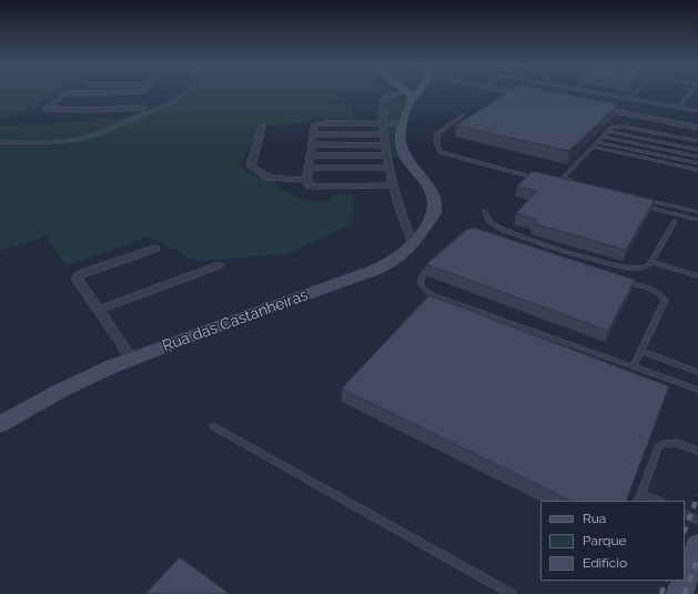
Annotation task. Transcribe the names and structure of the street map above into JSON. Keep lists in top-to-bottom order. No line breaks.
{"streets":{"main road":["Rua das Castanheiras"]},"legend":["Rua","Parque","Edifício"]}
